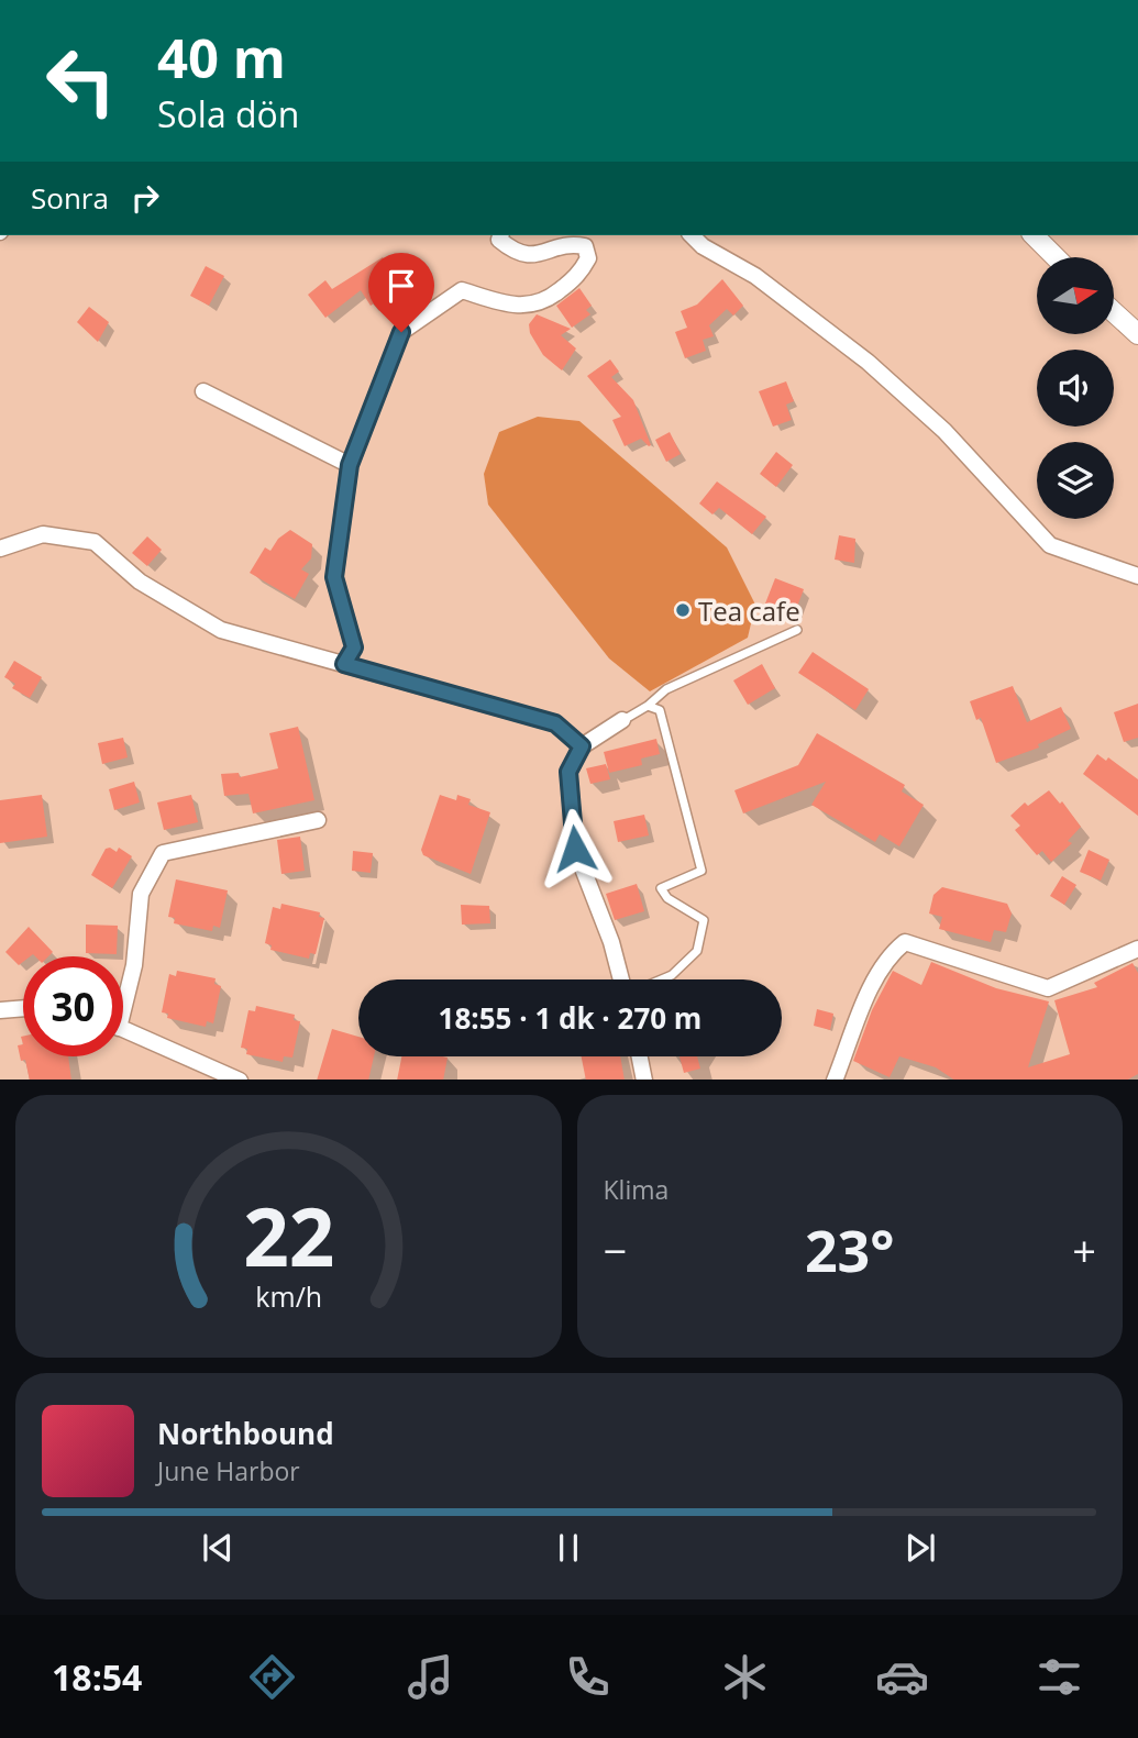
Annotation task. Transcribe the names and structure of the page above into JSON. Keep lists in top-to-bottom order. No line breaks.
{"places":["Tea cafe"],"north":"right","page":{"turn":["40 m","Sola dön"],"then":"Sonra","limit":"30","trip":"18:55 · 1 dk · 270 m","tile":"Klima","heat":["−","23°","+"],"song":["Northbound","June Harbor"],"tabs":"18:54","gauge":["22","km/h"]}}
